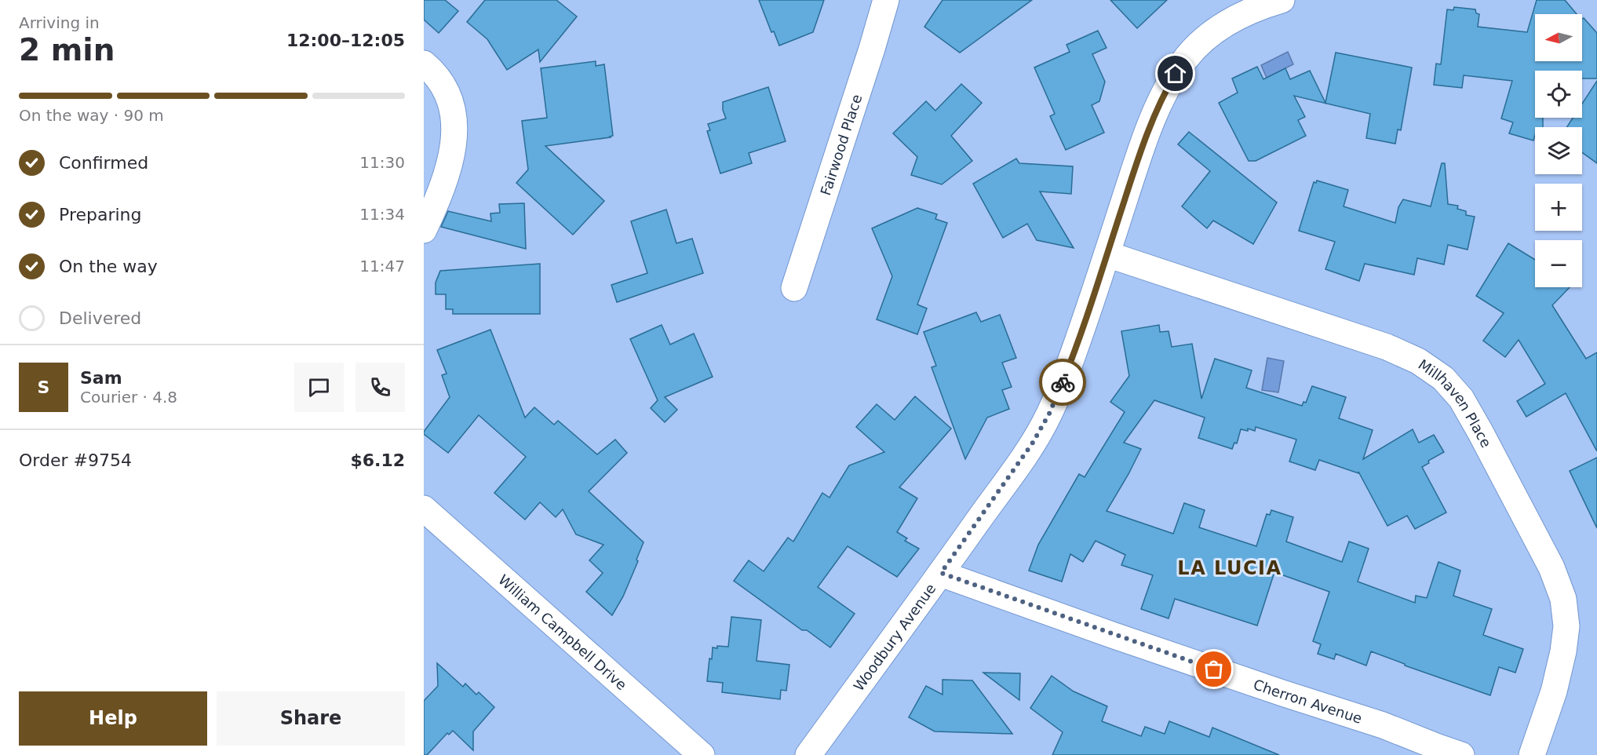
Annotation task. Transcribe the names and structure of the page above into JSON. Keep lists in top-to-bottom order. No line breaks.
{"streets":{"street":["Fairwood Place","Millhaven Place","William Campbell Drive","Woodbury Avenue","Cherron Avenue"]},"crossings":[["Millhaven Place","Woodbury Avenue"],["Woodbury Avenue","Cherron Avenue"]],"districts":["LA LUCIA"],"north":"left","page":{"heading":["2 min","Arriving in","12:00–12:05"],"panel":["Sam","Courier · 4.8","Order #9754","$6.12"],"map_buttons":["+","−"],"bar":"On the way · 90 m","list":[["Confirmed","11:30"],["Preparing","11:34"],["On the way","11:47"],"Delivered"],"round":"S","buttons":["Help","Share"]}}
